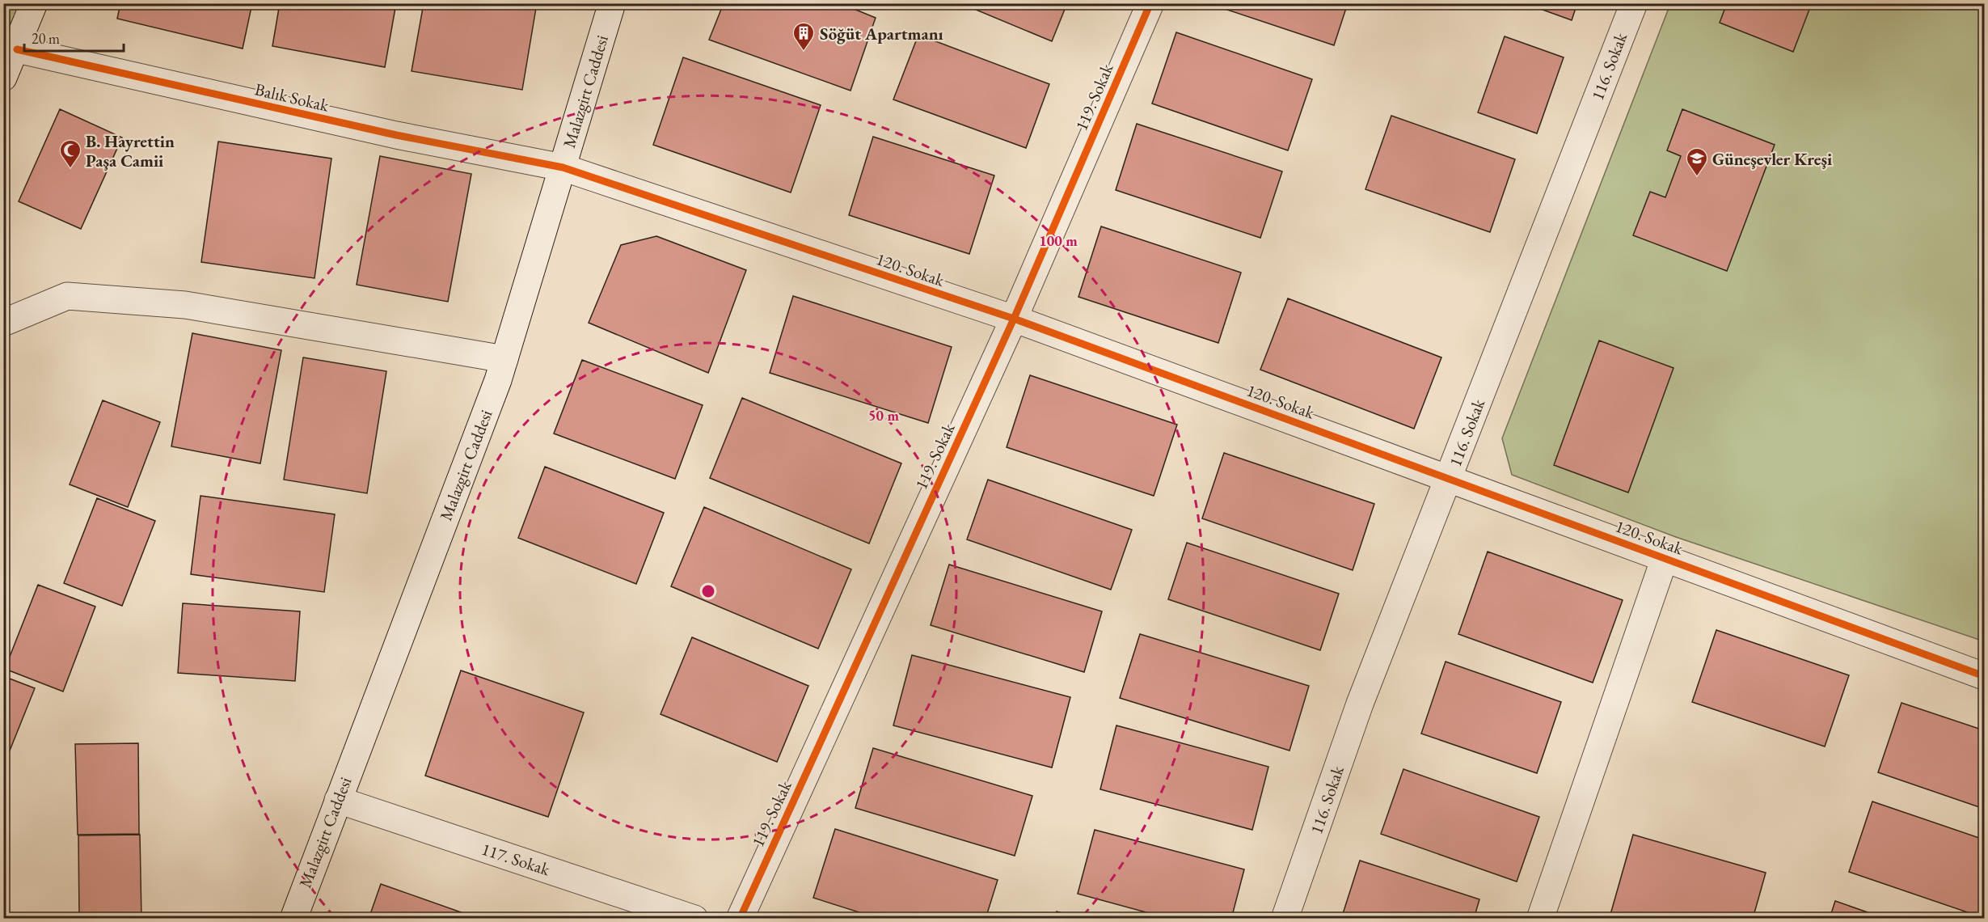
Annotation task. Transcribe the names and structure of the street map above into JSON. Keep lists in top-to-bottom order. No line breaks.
{"streets":{"street":["116. Sokak","Malazgirt Caddesi","Balık Sokak","119. Sokak","120. Sokak","117. Sokak"]},"crossings":[["116. Sokak","120. Sokak"],["Malazgirt Caddesi","Balık Sokak"],["Malazgirt Caddesi","120. Sokak"],["Malazgirt Caddesi","117. Sokak"],["Balık Sokak","120. Sokak"],["119. Sokak","120. Sokak"]],"places":{"building":["Söğüt Apartmanı"],"mosque":["B. Hayrettin Paşa Camii"],"school or university":["Güneşevler Kreşi"]},"scale_bar":"20 m","rings":["100 m","50 m"]}
